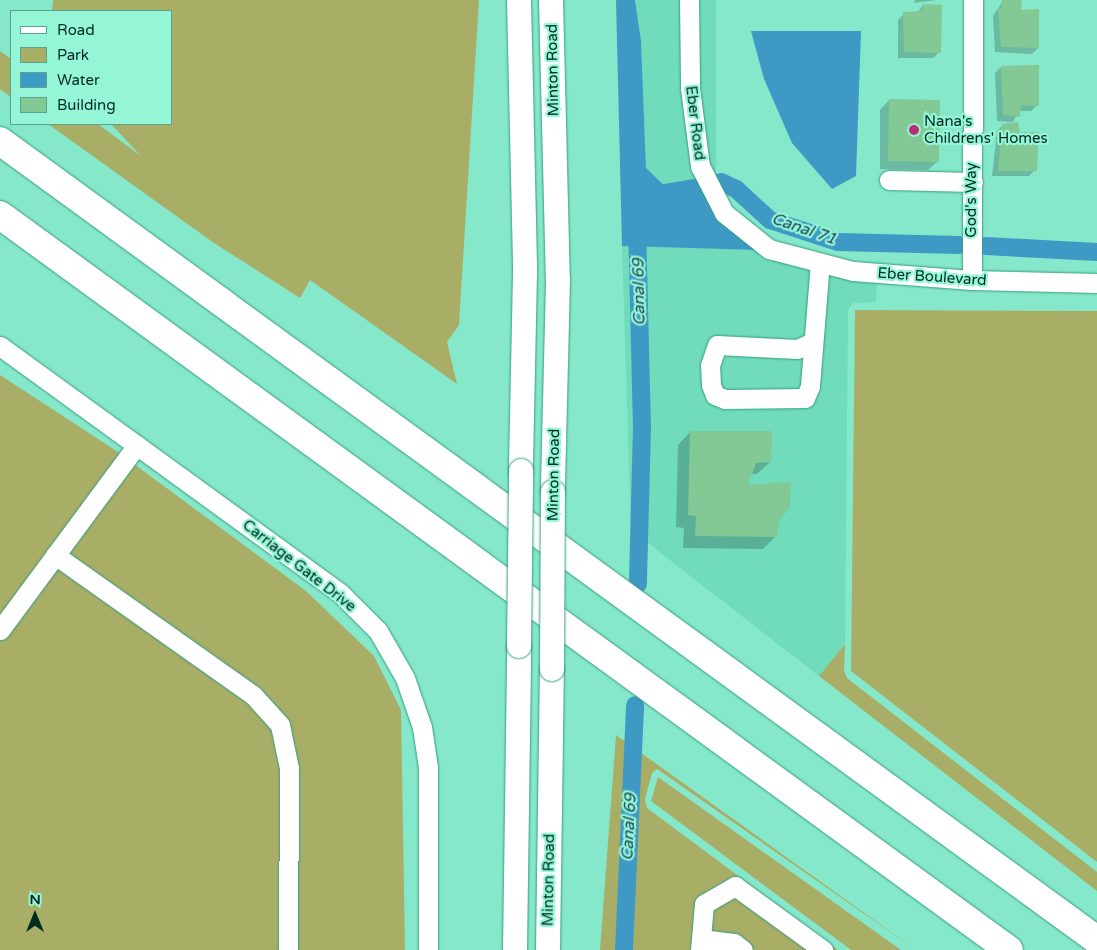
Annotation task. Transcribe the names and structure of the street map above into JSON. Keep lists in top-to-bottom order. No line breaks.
{"streets":{"main road":["Minton Road"],"street":["Eber Road","God's Way","Eber Boulevard","Carriage Gate Drive"]},"crossings":[["Eber Road","Eber Boulevard"],["God's Way","Eber Boulevard"]],"water":["Canal 71","Canal 69"],"places":["Nana's Childrens' Homes"],"legend":["Road","Park","Water","Building"],"north":"top"}
